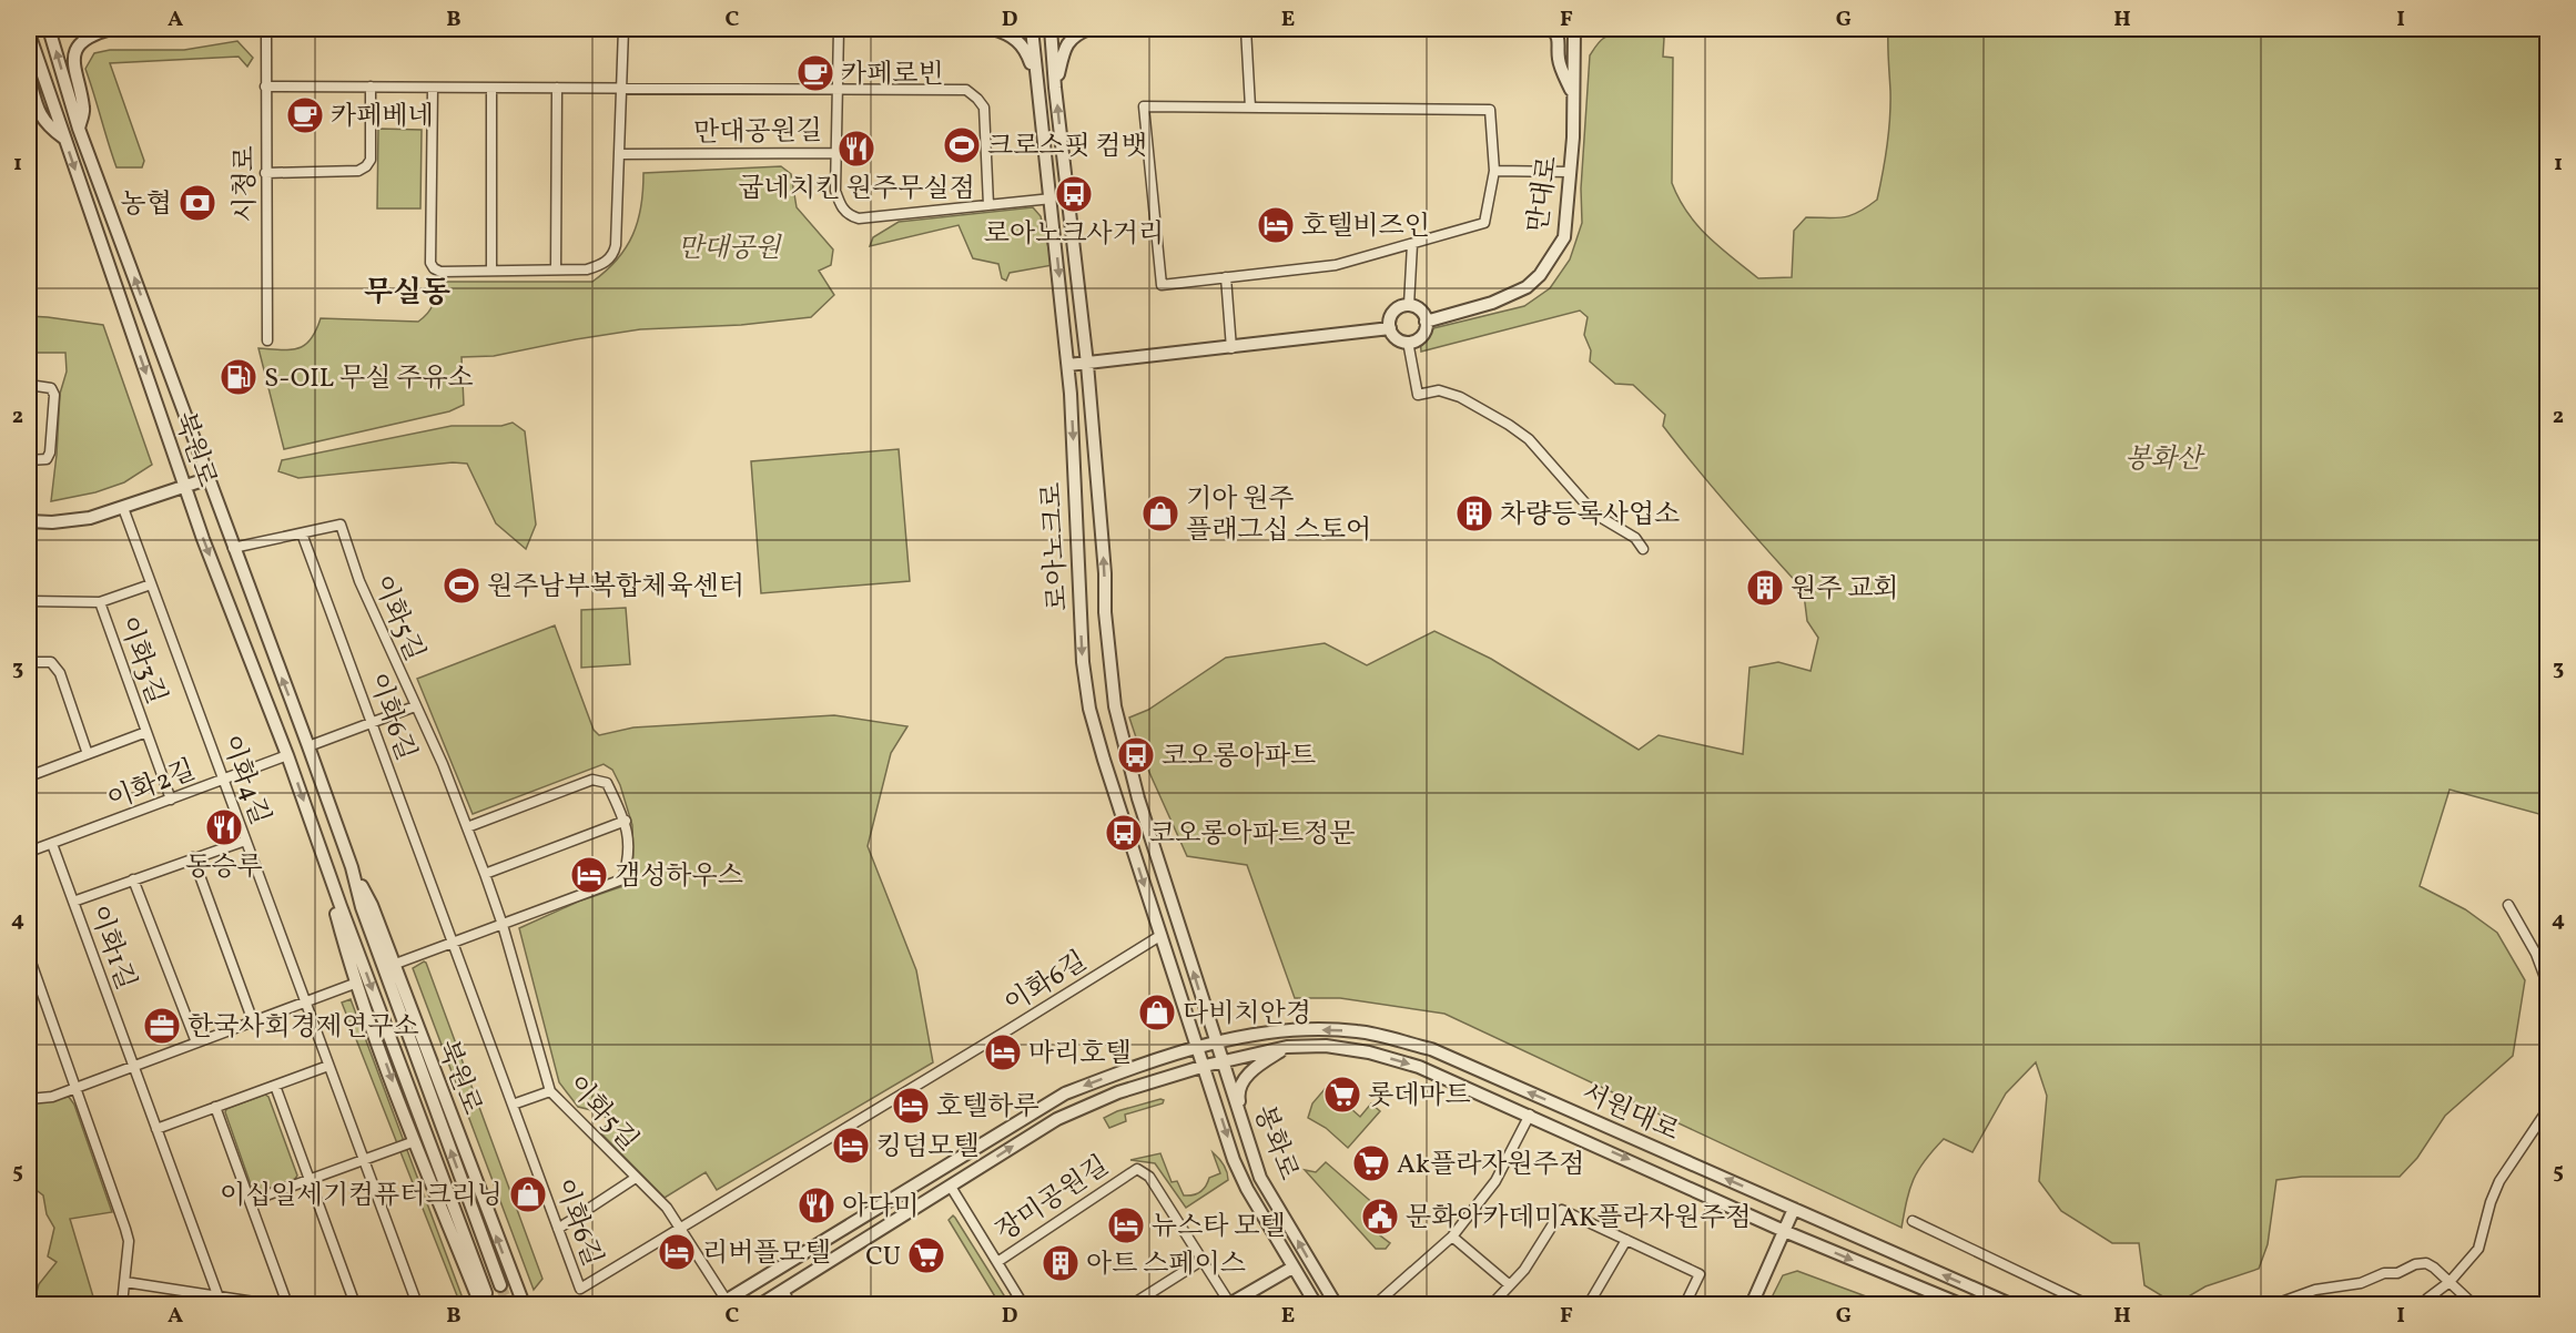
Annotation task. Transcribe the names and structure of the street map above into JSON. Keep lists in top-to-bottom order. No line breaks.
{"streets":{"street":["만대공원길","시청로","만대로","북원로","로아노크로","이화5길","이화3길","이화6길","이화4길","이화2길","이화1길","서원대로","봉화로","장미공원길"]},"crossings":[["만대공원길","시청로"],["북원로","이화5길"],["북원로","이화2길"],["로아노크로","이화6길"],["로아노크로","서원대로"],["로아노크로","봉화로"],["이화5길","이화6길"],["이화3길","이화4길"],["이화3길","이화2길"],["이화4길","이화2길"],["이화2길","이화1길"],["서원대로","봉화로"],["봉화로","장미공원길"]],"districts":["무실동"],"parks":["만대공원","봉화산"],"places":{"cafe":["카페로빈","카페베네"],"sports":["크로스핏 컴뱃","원주남부복합체육센터"],"restaurant":["굽네치킨 원주무실점","동승루","아다미"],"bus stop":["로아노크사거리","코오롱아파트","코오롱아파트정문"],"bank":["농협"],"hotel":["호텔비즈인","갬성하우스","마리호텔","호텔하루","킹덤모텔","뉴스타 모텔","리버플모텔"],"fuel station":["S-OIL 무실 주유소"],"shop":["기아 원주 플래그십 스토어","다비치안경","이십일세기컴퓨터크리닝"],"building":["차량등록사업소","원주 교회","아트 스페이스"],"office":["한국사회경제연구소"],"supermarket":["롯데마트","Ak플라자원주점","CU"],"public building":["문화아카데미AK플라자원주점"]},"grid":{"columns":["A","B","C","D","E","F","G","H","I"],"rows":["1","2","3","4","5"]}}
